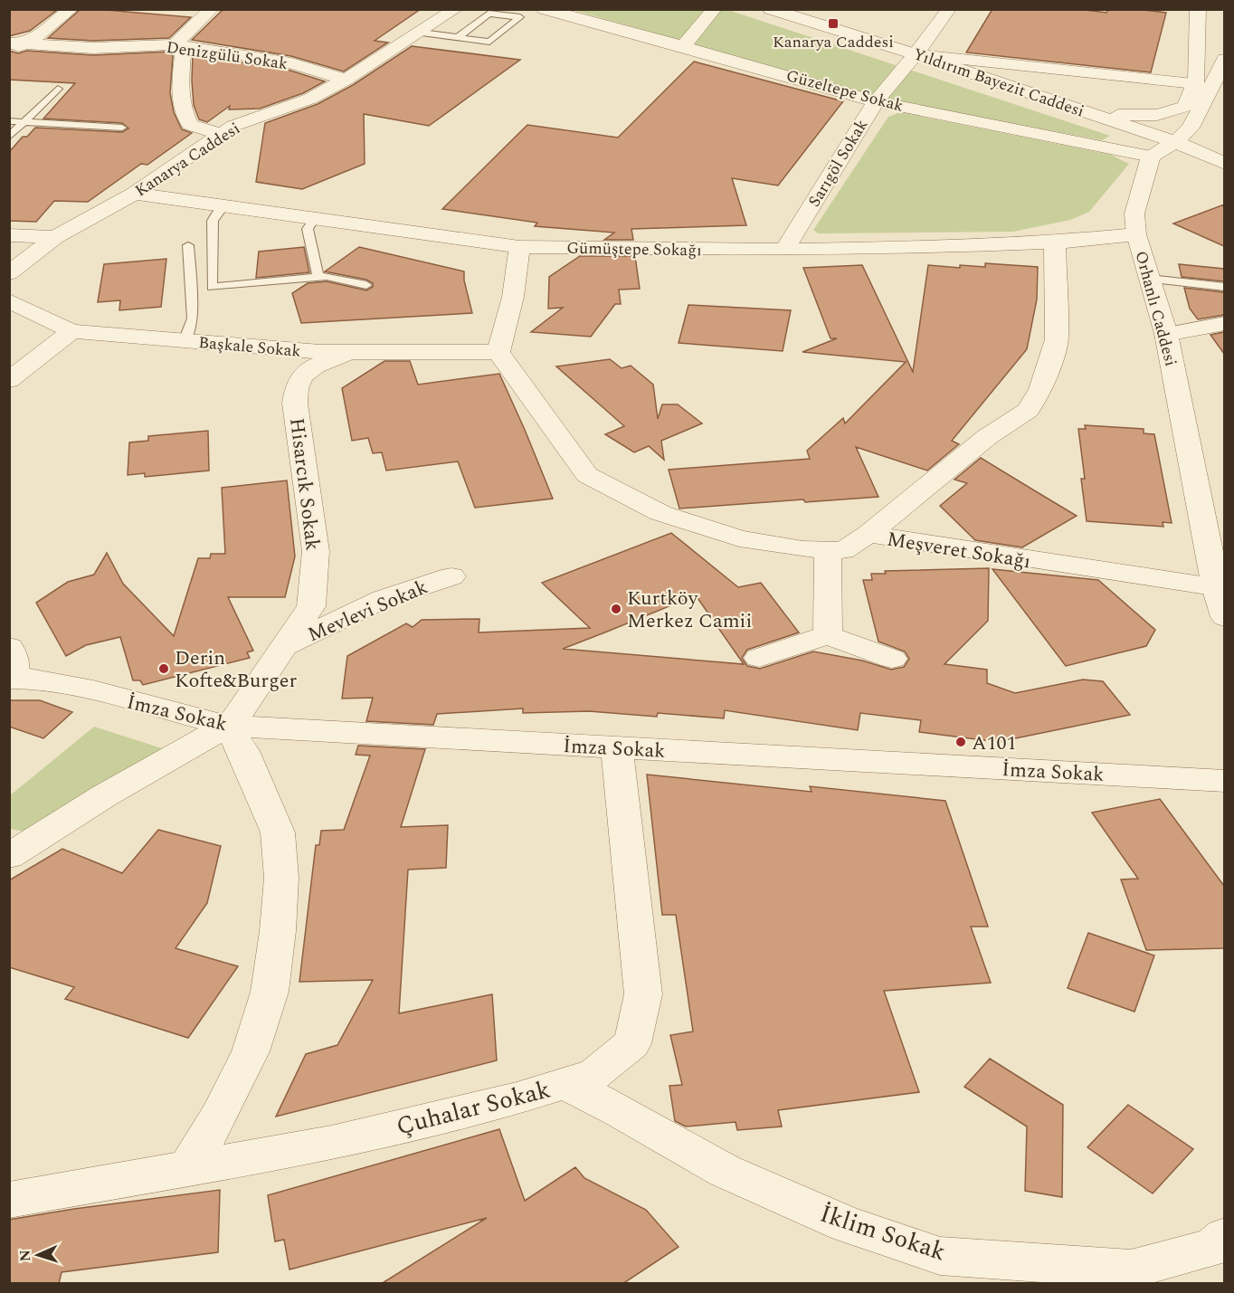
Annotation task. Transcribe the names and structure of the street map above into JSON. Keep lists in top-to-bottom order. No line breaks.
{"streets":{"street":["Denizgülü Sokak","Yıldırım Bayezit Caddesi","Güzeltepe Sokak","Kanarya Caddesi","Sarıgöl Sokak","Gümüştepe Sokağı","Orhanlı Caddesi","Başkale Sokak","Hisarcık Sokak","Meşveret Sokağı","Mevlevi Sokak","İmza Sokak","Çuhalar Sokak","İklim Sokak"]},"crossings":[["Denizgülü Sokak","Kanarya Caddesi"],["Yıldırım Bayezit Caddesi","Sarıgöl Sokak"],["Güzeltepe Sokak","Sarıgöl Sokak"],["Güzeltepe Sokak","Orhanlı Caddesi"],["Kanarya Caddesi","Gümüştepe Sokağı"],["Sarıgöl Sokak","Gümüştepe Sokağı"],["Gümüştepe Sokağı","Orhanlı Caddesi"],["Orhanlı Caddesi","Meşveret Sokağı"],["Başkale Sokak","Hisarcık Sokak"],["Başkale Sokak","Meşveret Sokağı"],["Hisarcık Sokak","Mevlevi Sokak"],["Hisarcık Sokak","İmza Sokak"],["İmza Sokak","Çuhalar Sokak"],["Çuhalar Sokak","İklim Sokak"]],"places":{"transit":["Kanarya Caddesi"],"other":["Kurtköy Merkez Camii","Derin Kofte&Burger","A101"]},"north":"left"}
